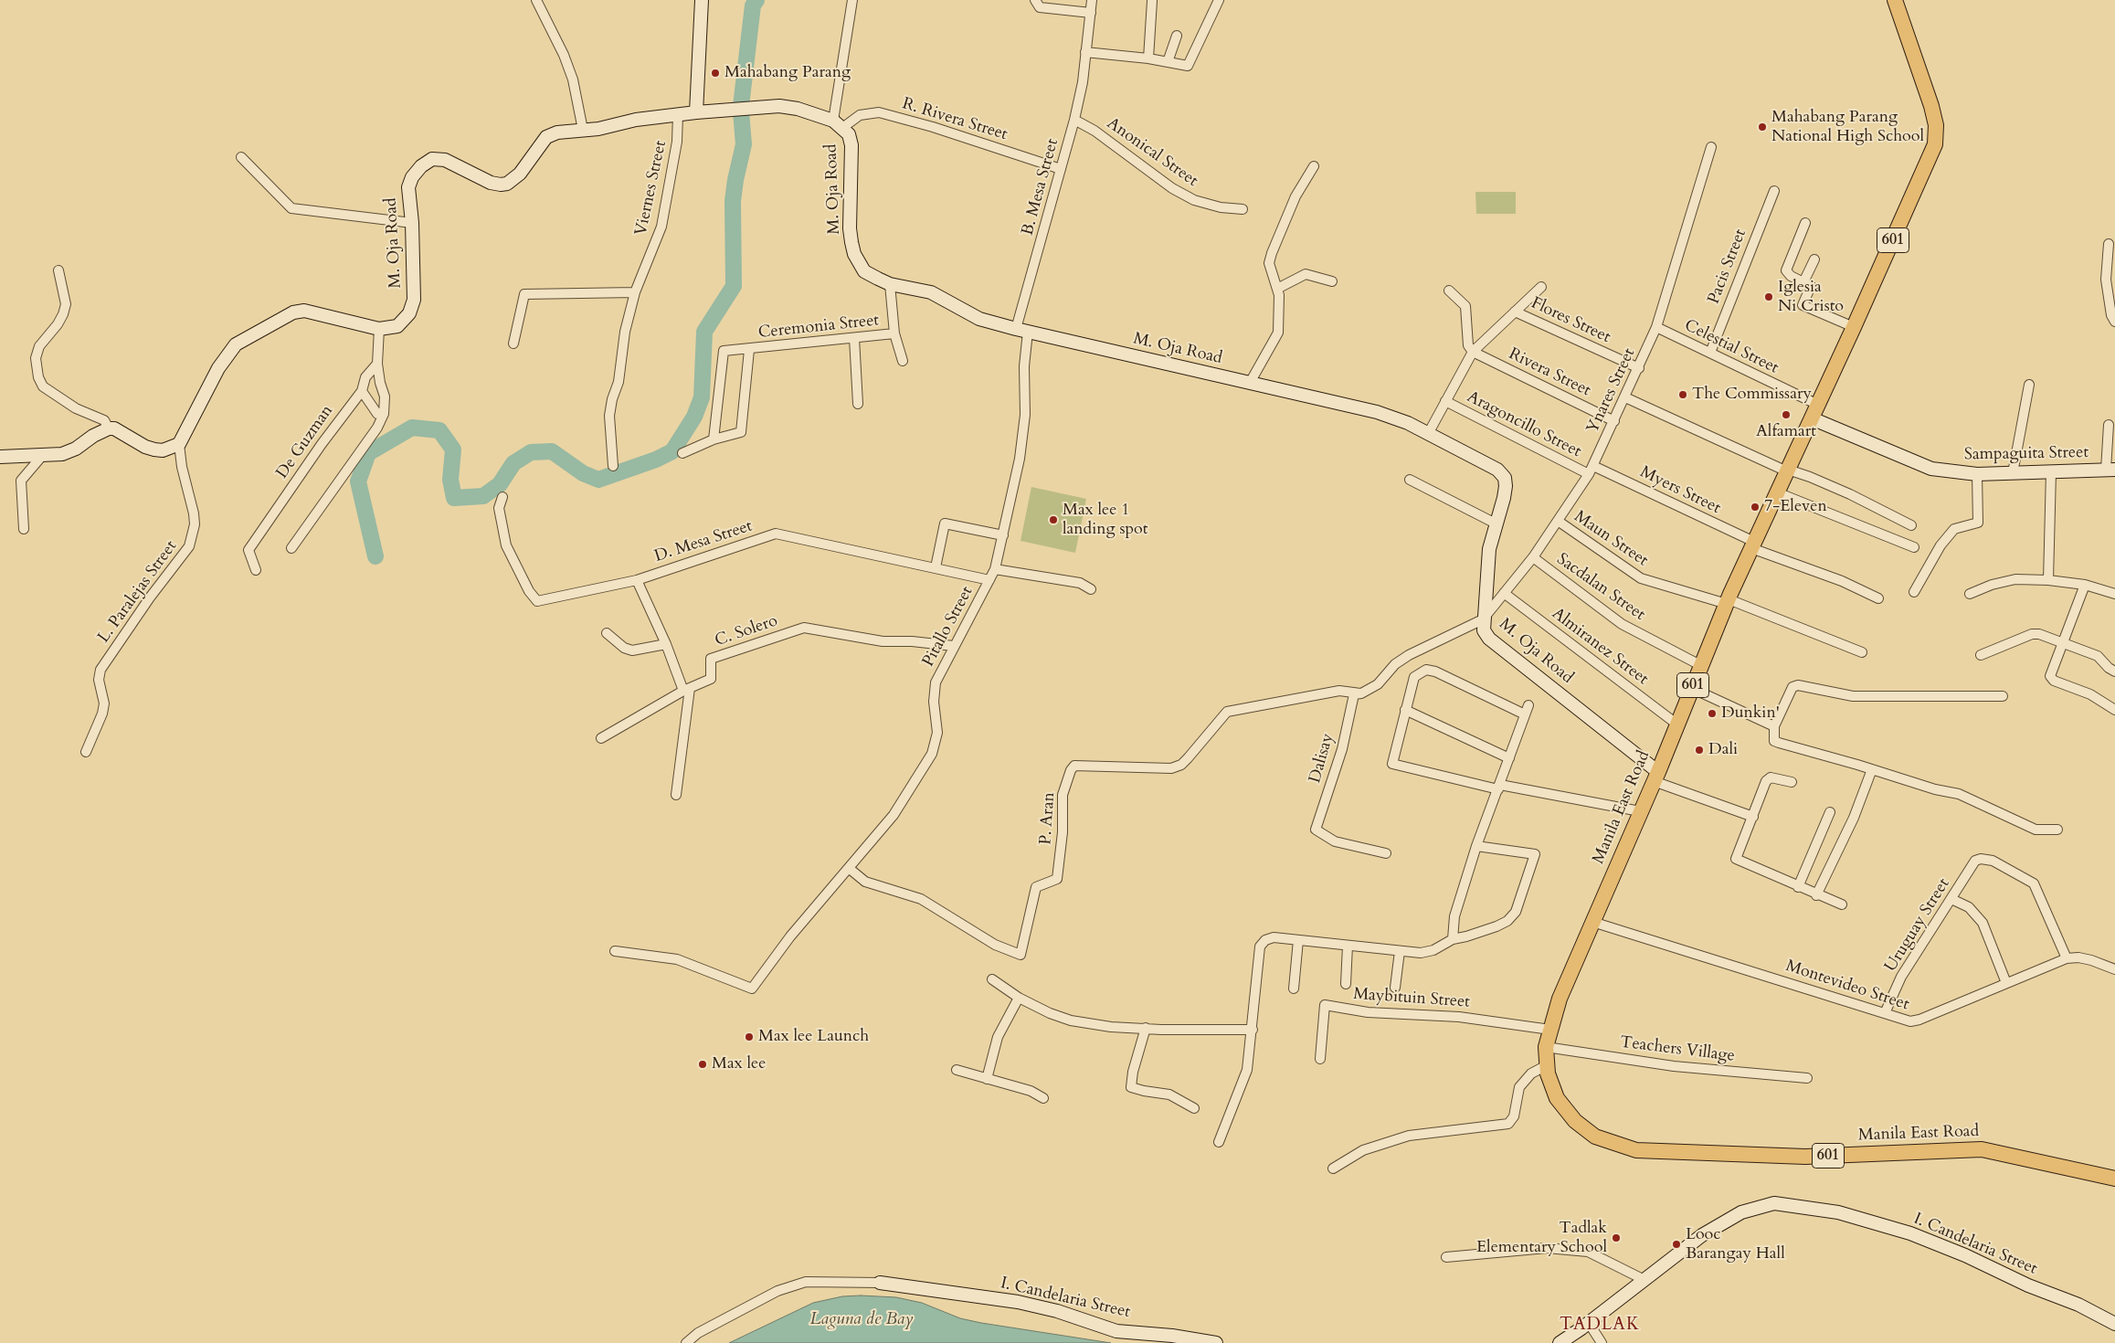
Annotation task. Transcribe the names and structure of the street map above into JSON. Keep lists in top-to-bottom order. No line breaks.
{"streets":{"main road":["601","Manila East Road"],"street":["R. Rivera Street","Anonical Street","B. Mesa Street","Viernes Street","M. Oja Road","Pacis Street","Flores Street","Ceremonia Street","Celestial Street","Rivera Street","Ynares Street","Aragoncillo Street","De Guzman","Sampaguita Street","Myers Street","Maun Street","D. Mesa Street","Sacdalan Street","L. Paralejas Street","Pitallo Street","C. Solero","Almiranez Street","Dalisay","P. Aran","Uruguay Street","Montevideo Street","Maybituin Street","Teachers Village","I. Candelaria Street"]},"crossings":[["R. Rivera Street","B. Mesa Street"],["R. Rivera Street","M. Oja Road"],["Anonical Street","B. Mesa Street"],["B. Mesa Street","M. Oja Road"],["B. Mesa Street","Pitallo Street"],["Viernes Street","M. Oja Road"],["M. Oja Road","Ceremonia Street"],["M. Oja Road","Ynares Street"],["M. Oja Road","Pitallo Street"],["M. Oja Road","Manila East Road"],["Pacis Street","Celestial Street"],["Flores Street","Ynares Street"],["Celestial Street","Ynares Street"],["Celestial Street","Sampaguita Street"],["Celestial Street","Manila East Road"],["Rivera Street","Ynares Street"],["Ynares Street","Aragoncillo Street"],["Ynares Street","Myers Street"],["Ynares Street","Maun Street"],["Ynares Street","Sacdalan Street"],["Ynares Street","Almiranez Street"],["Sampaguita Street","Manila East Road"],["Myers Street","Manila East Road"],["Maun Street","Manila East Road"],["D. Mesa Street","Pitallo Street"],["Sacdalan Street","Manila East Road"],["Pitallo Street","C. Solero"],["Pitallo Street","P. Aran"],["Almiranez Street","Manila East Road"],["Dalisay","P. Aran"],["Manila East Road","Montevideo Street"],["Manila East Road","Maybituin Street"],["Manila East Road","Teachers Village"],["Uruguay Street","Montevideo Street"]],"districts":["TADLAK"],"water":["Laguna de Bay"],"places":["Mahabang Parang","Mahabang Parang National High School","Iglesia Ni Cristo","The Commissary","Alfamart","7-Eleven","Max lee 1 landing spot","Dunkin'","Dali","Max lee Launch","Max lee","Tadlak Elementary School","Looc Barangay Hall"]}
